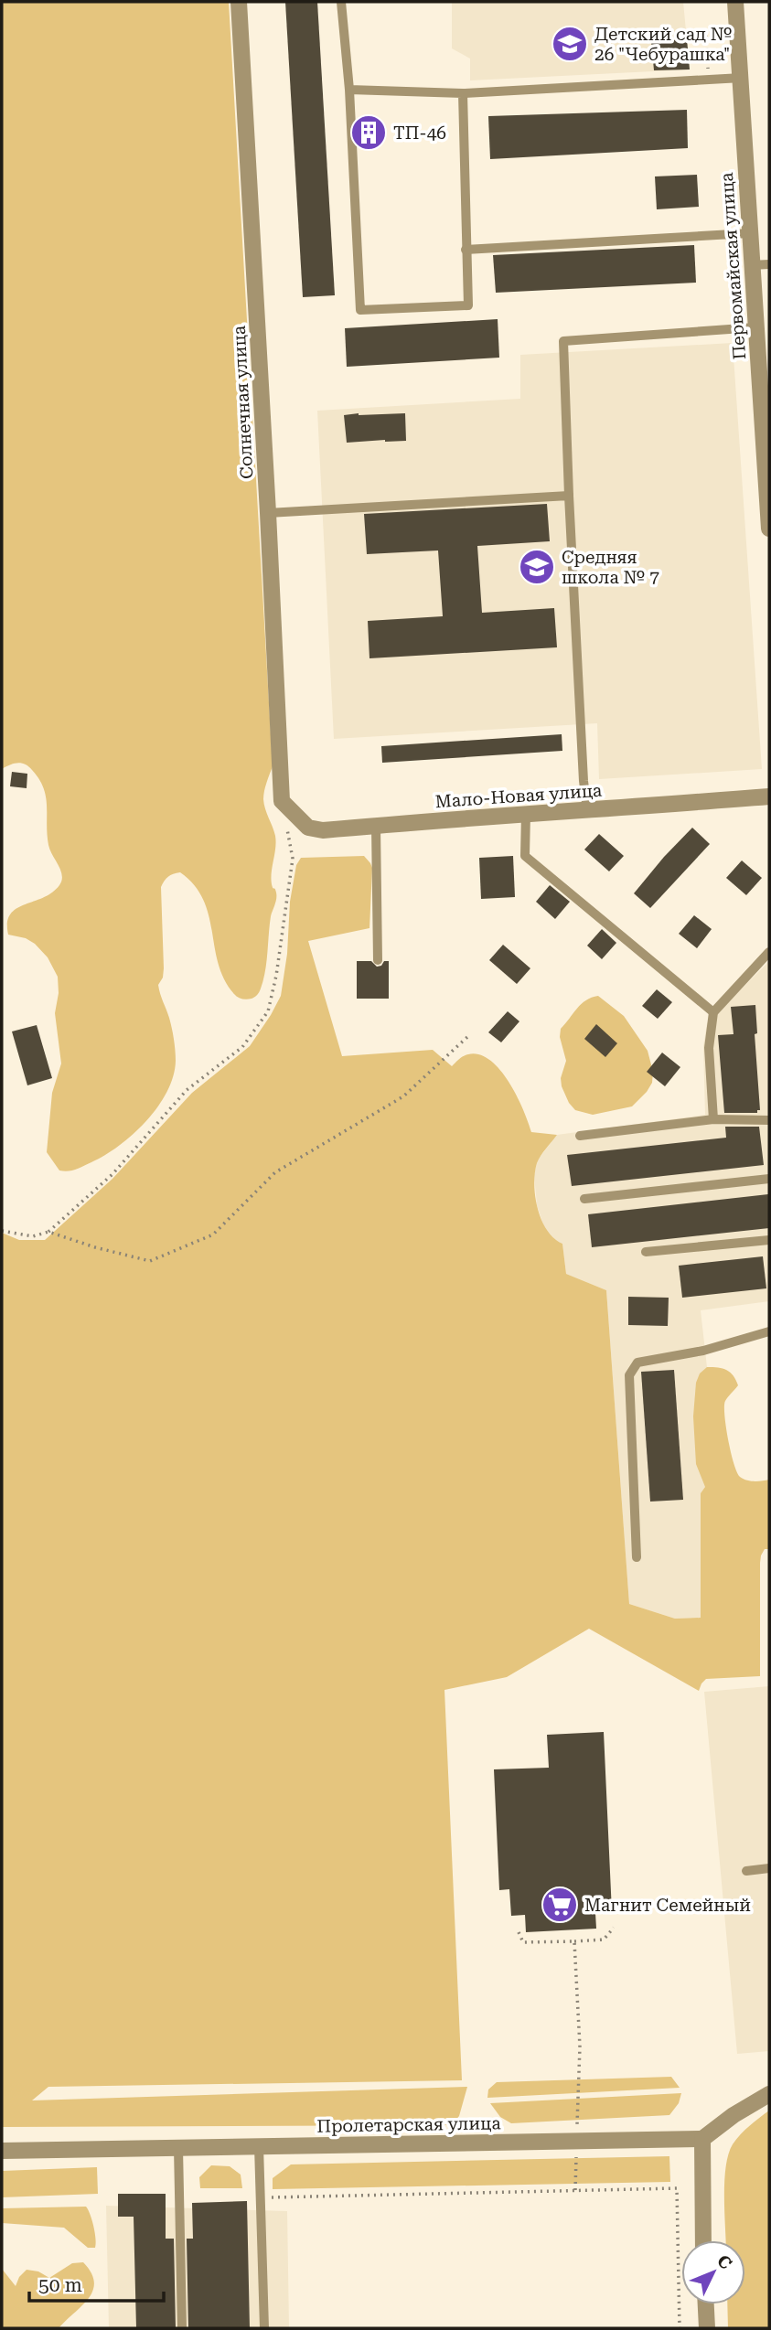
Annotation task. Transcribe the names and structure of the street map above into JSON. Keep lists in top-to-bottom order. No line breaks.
{"streets":{"street":["Первомайская улица","Солнечная улица","Мало-Новая улица","Пролетарская улица"]},"crossings":[["Солнечная улица","Мало-Новая улица"]],"places":{"school or university":["Детский сад № 26 \"Чебурашка\"","Средняя школа № 7"],"building":["ТП-46"],"supermarket":["Магнит Семейный"]},"scale_bar":"50 m","north":"top right"}
